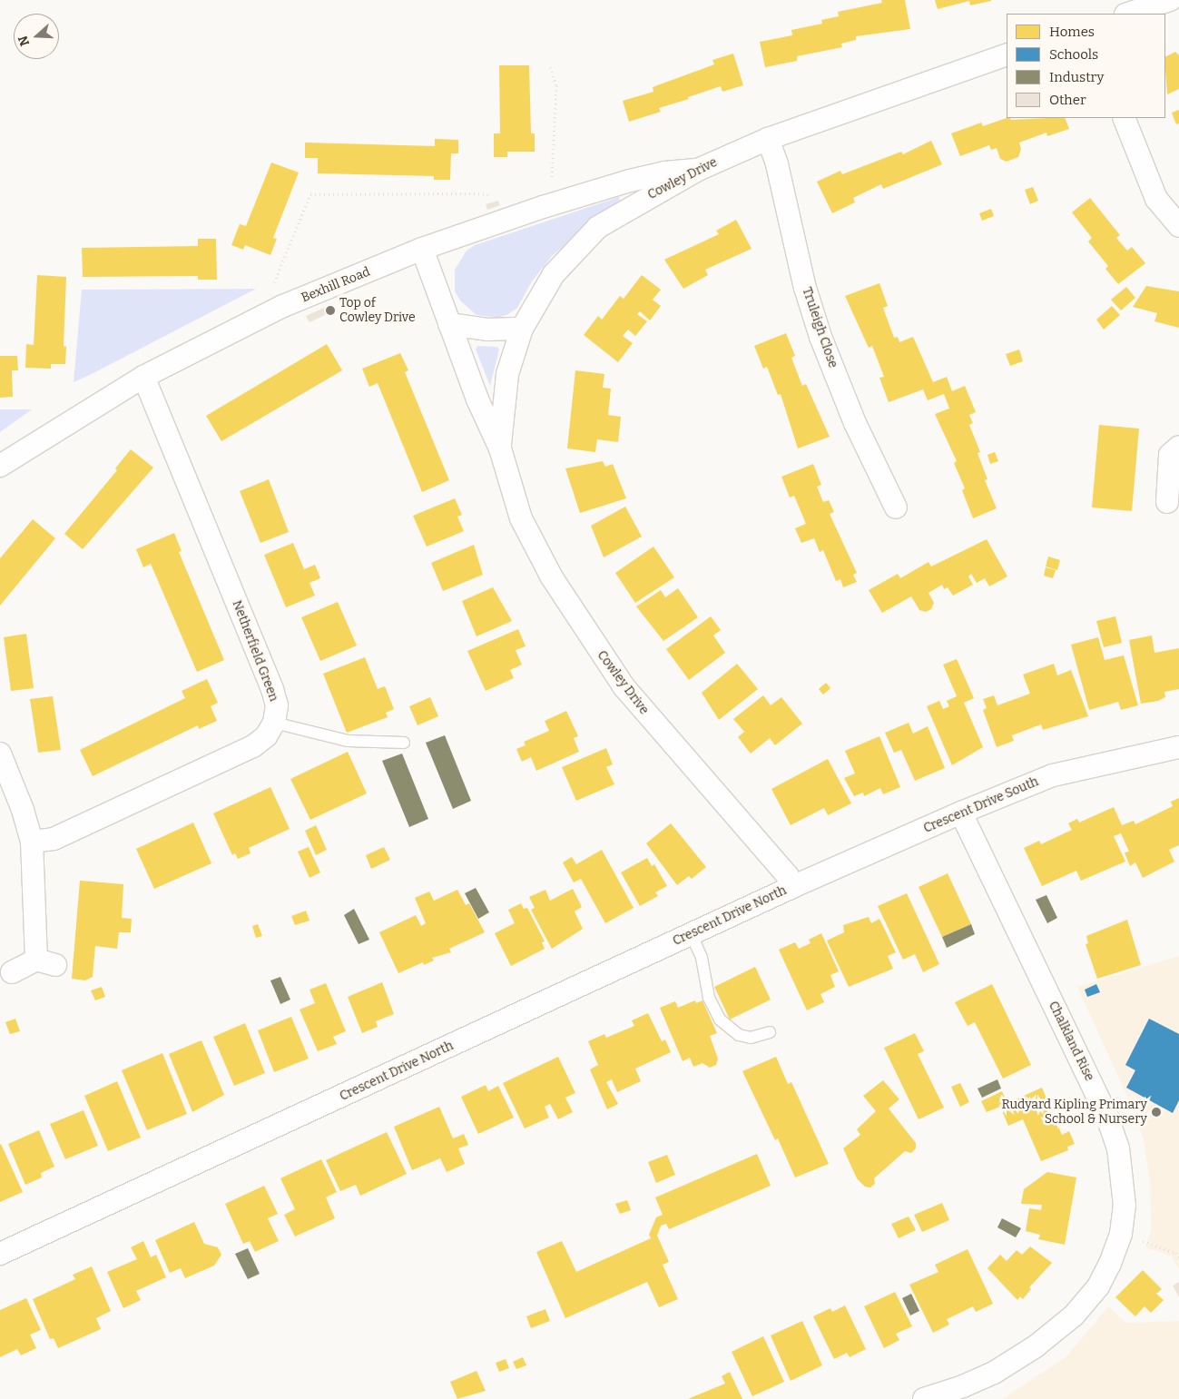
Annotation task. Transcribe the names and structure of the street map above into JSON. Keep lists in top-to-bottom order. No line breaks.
{"streets":{"street":["Cowley Drive","Bexhill Road","Truleigh Close","Netherfield Green","Crescent Drive South","Crescent Drive North","Chalkland Rise"]},"crossings":[["Cowley Drive","Bexhill Road"],["Cowley Drive","Truleigh Close"],["Cowley Drive","Crescent Drive South"],["Cowley Drive","Crescent Drive North"],["Bexhill Road","Netherfield Green"],["Crescent Drive South","Crescent Drive North"],["Crescent Drive South","Chalkland Rise"]],"places":["Top of Cowley Drive","Rudyard Kipling Primary School & Nursery"],"legend":["Homes","Schools","Industry","Other"],"north":"left"}
